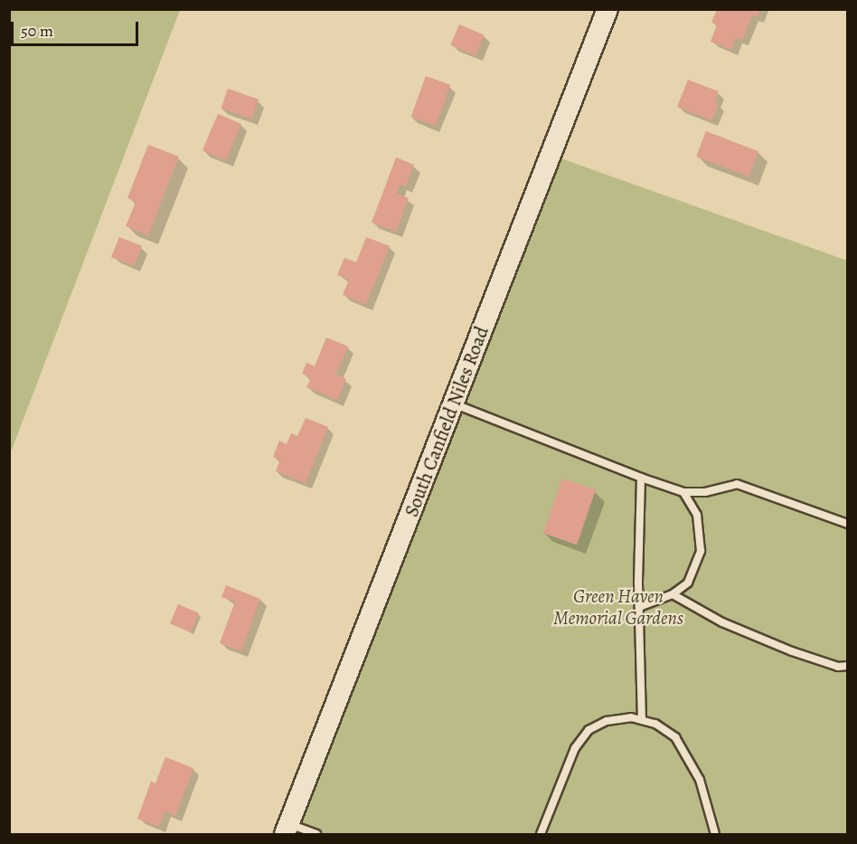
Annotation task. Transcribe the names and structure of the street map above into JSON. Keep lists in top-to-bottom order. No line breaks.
{"streets":{"main road":["South Canfield Niles Road"]},"parks":["Green Haven Memorial Gardens"],"scale_bar":"50 m"}
